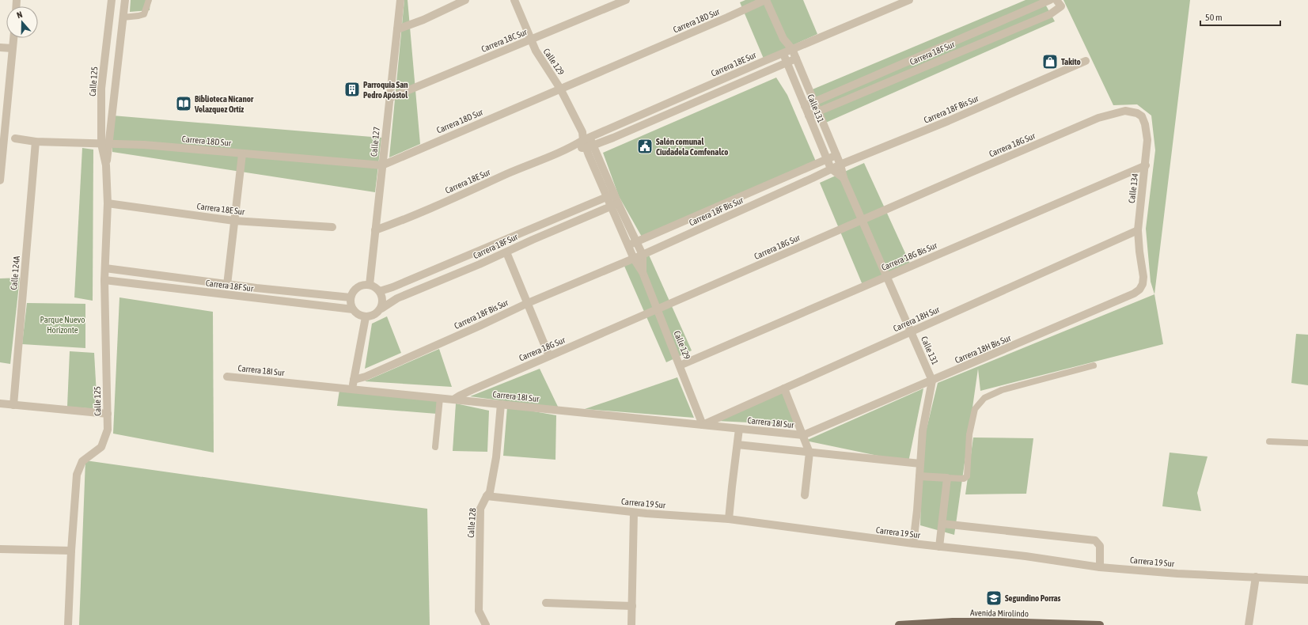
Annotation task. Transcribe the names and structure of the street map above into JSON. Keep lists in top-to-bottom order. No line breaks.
{"streets":{"main road":["Avenida Mirolindo"],"street":["Carrera 18D Sur","Carrera 18C Sur","Carrera 18F Sur","Calle 129","Carrera 18E Sur","Calle 125","Calle 131","Carrera 18F Bis Sur","Calle 127","Carrera 18G Sur","Calle 134","Carrera 18G Bis Sur","Calle 124A","Carrera 18H Sur","Carrera 18H Bis Sur","Carrera 18I Sur","Carrera 19 Sur","Calle 128"]},"crossings":[["Carrera 18D Sur","Calle 129"],["Carrera 18D Sur","Calle 125"],["Carrera 18D Sur","Calle 131"],["Carrera 18D Sur","Calle 127"],["Carrera 18D Sur","Calle 124A"],["Carrera 18C Sur","Calle 129"],["Carrera 18C Sur","Calle 127"],["Carrera 18F Sur","Calle 129"],["Carrera 18F Sur","Calle 125"],["Carrera 18F Sur","Calle 131"],["Carrera 18F Sur","Calle 127"],["Calle 129","Carrera 18E Sur"],["Calle 129","Carrera 18F Bis Sur"],["Calle 129","Carrera 18G Sur"],["Calle 129","Carrera 18G Bis Sur"],["Calle 129","Carrera 18H Sur"],["Calle 129","Carrera 18I Sur"],["Carrera 18E Sur","Calle 125"],["Carrera 18E Sur","Calle 131"],["Carrera 18E Sur","Calle 127"],["Calle 131","Carrera 18F Bis Sur"],["Calle 131","Carrera 18G Sur"],["Calle 131","Carrera 18G Bis Sur"],["Calle 131","Carrera 18H Sur"],["Calle 131","Carrera 18H Bis Sur"],["Carrera 18G Sur","Calle 134"],["Carrera 18G Sur","Carrera 18I Sur"],["Calle 134","Carrera 18G Bis Sur"],["Calle 134","Carrera 18H Sur"],["Calle 134","Carrera 18H Bis Sur"],["Carrera 18H Sur","Carrera 18I Sur"],["Carrera 18H Bis Sur","Carrera 18I Sur"],["Carrera 18I Sur","Calle 128"],["Carrera 19 Sur","Calle 128"]],"parks":["Parque Nuevo Horizonte"],"places":{"shop":["Takito"],"building":["Parroquia San Pedro Apóstol"],"library":["Biblioteca Nicanor Velazquez Ortíz"],"public building":["Salón comunal Ciudadela Comfenalco"],"school or university":["Segundino Porras"]},"scale_bar":"50 m","north":"top"}
